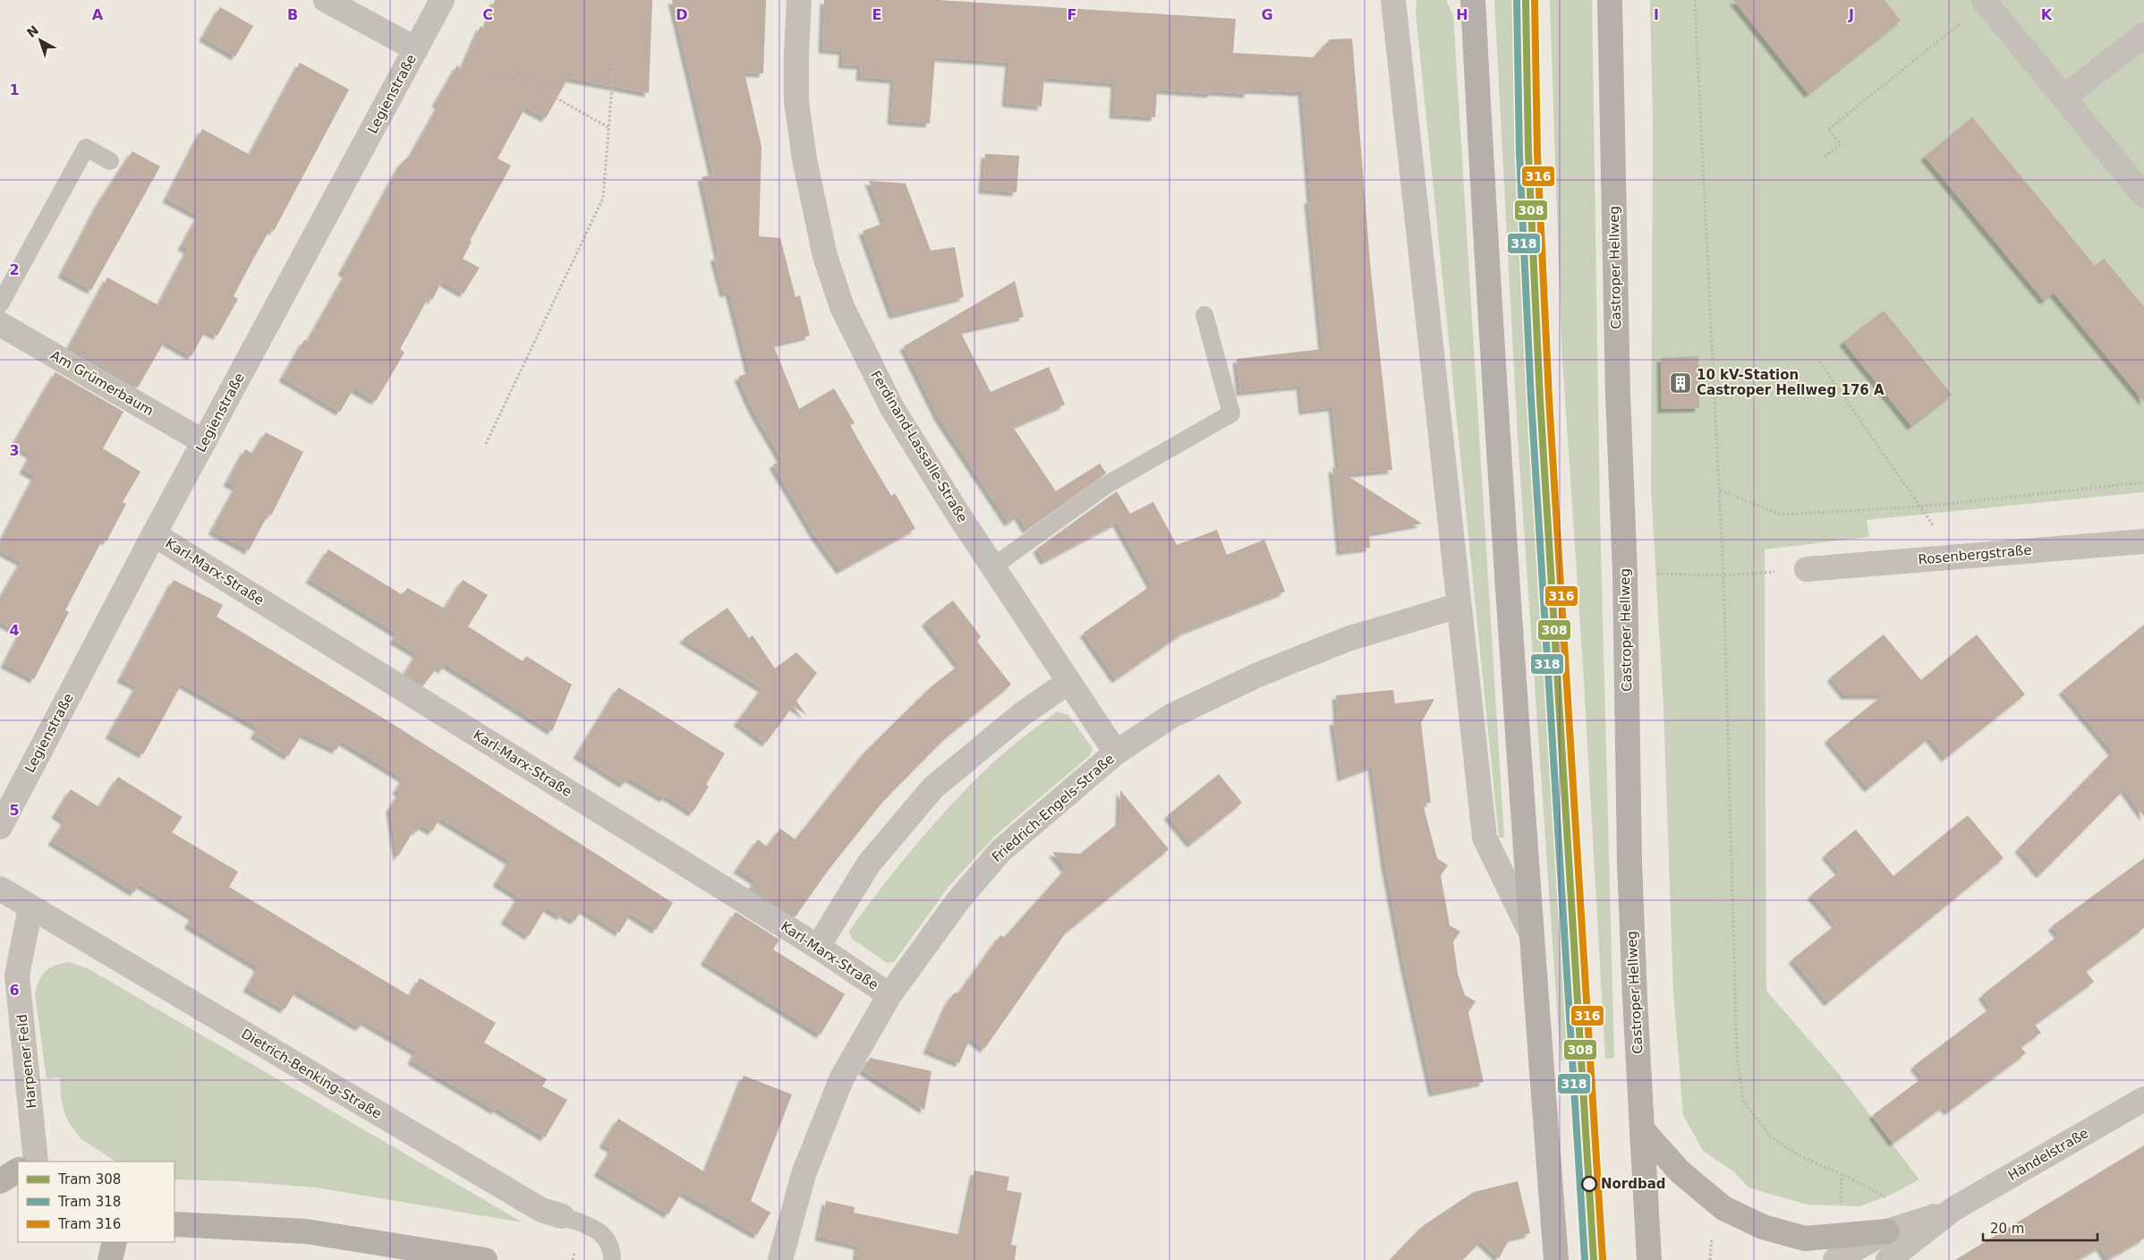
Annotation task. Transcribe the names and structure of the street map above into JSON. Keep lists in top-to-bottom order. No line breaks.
{"streets":{"main road":["Castroper Hellweg","Händelstraße"],"street":["Legienstraße","Am Grümerbaum","Ferdinand-Lassalle-Straße","Rosenbergstraße","Karl-Marx-Straße","Friedrich-Engels-Straße","Harpener Feld","Dietrich-Benking-Straße"]},"crossings":[["Legienstraße","Am Grümerbaum"],["Legienstraße","Karl-Marx-Straße"],["Castroper Hellweg","Händelstraße"],["Ferdinand-Lassalle-Straße","Friedrich-Engels-Straße"],["Karl-Marx-Straße","Friedrich-Engels-Straße"],["Harpener Feld","Dietrich-Benking-Straße"]],"places":{"building":["10 kV-Station Castroper Hellweg 176 A"],"other":["Nordbad"]},"lines":["tram line 308","tram line 318","tram line 316"],"legend":["Tram 308","Tram 318","Tram 316"],"scale_bar":"20 m","north":"top left","grid":{"columns":["A","B","C","D","E","F","G","H","I","J","K"],"rows":["1","2","3","4","5","6"]}}
